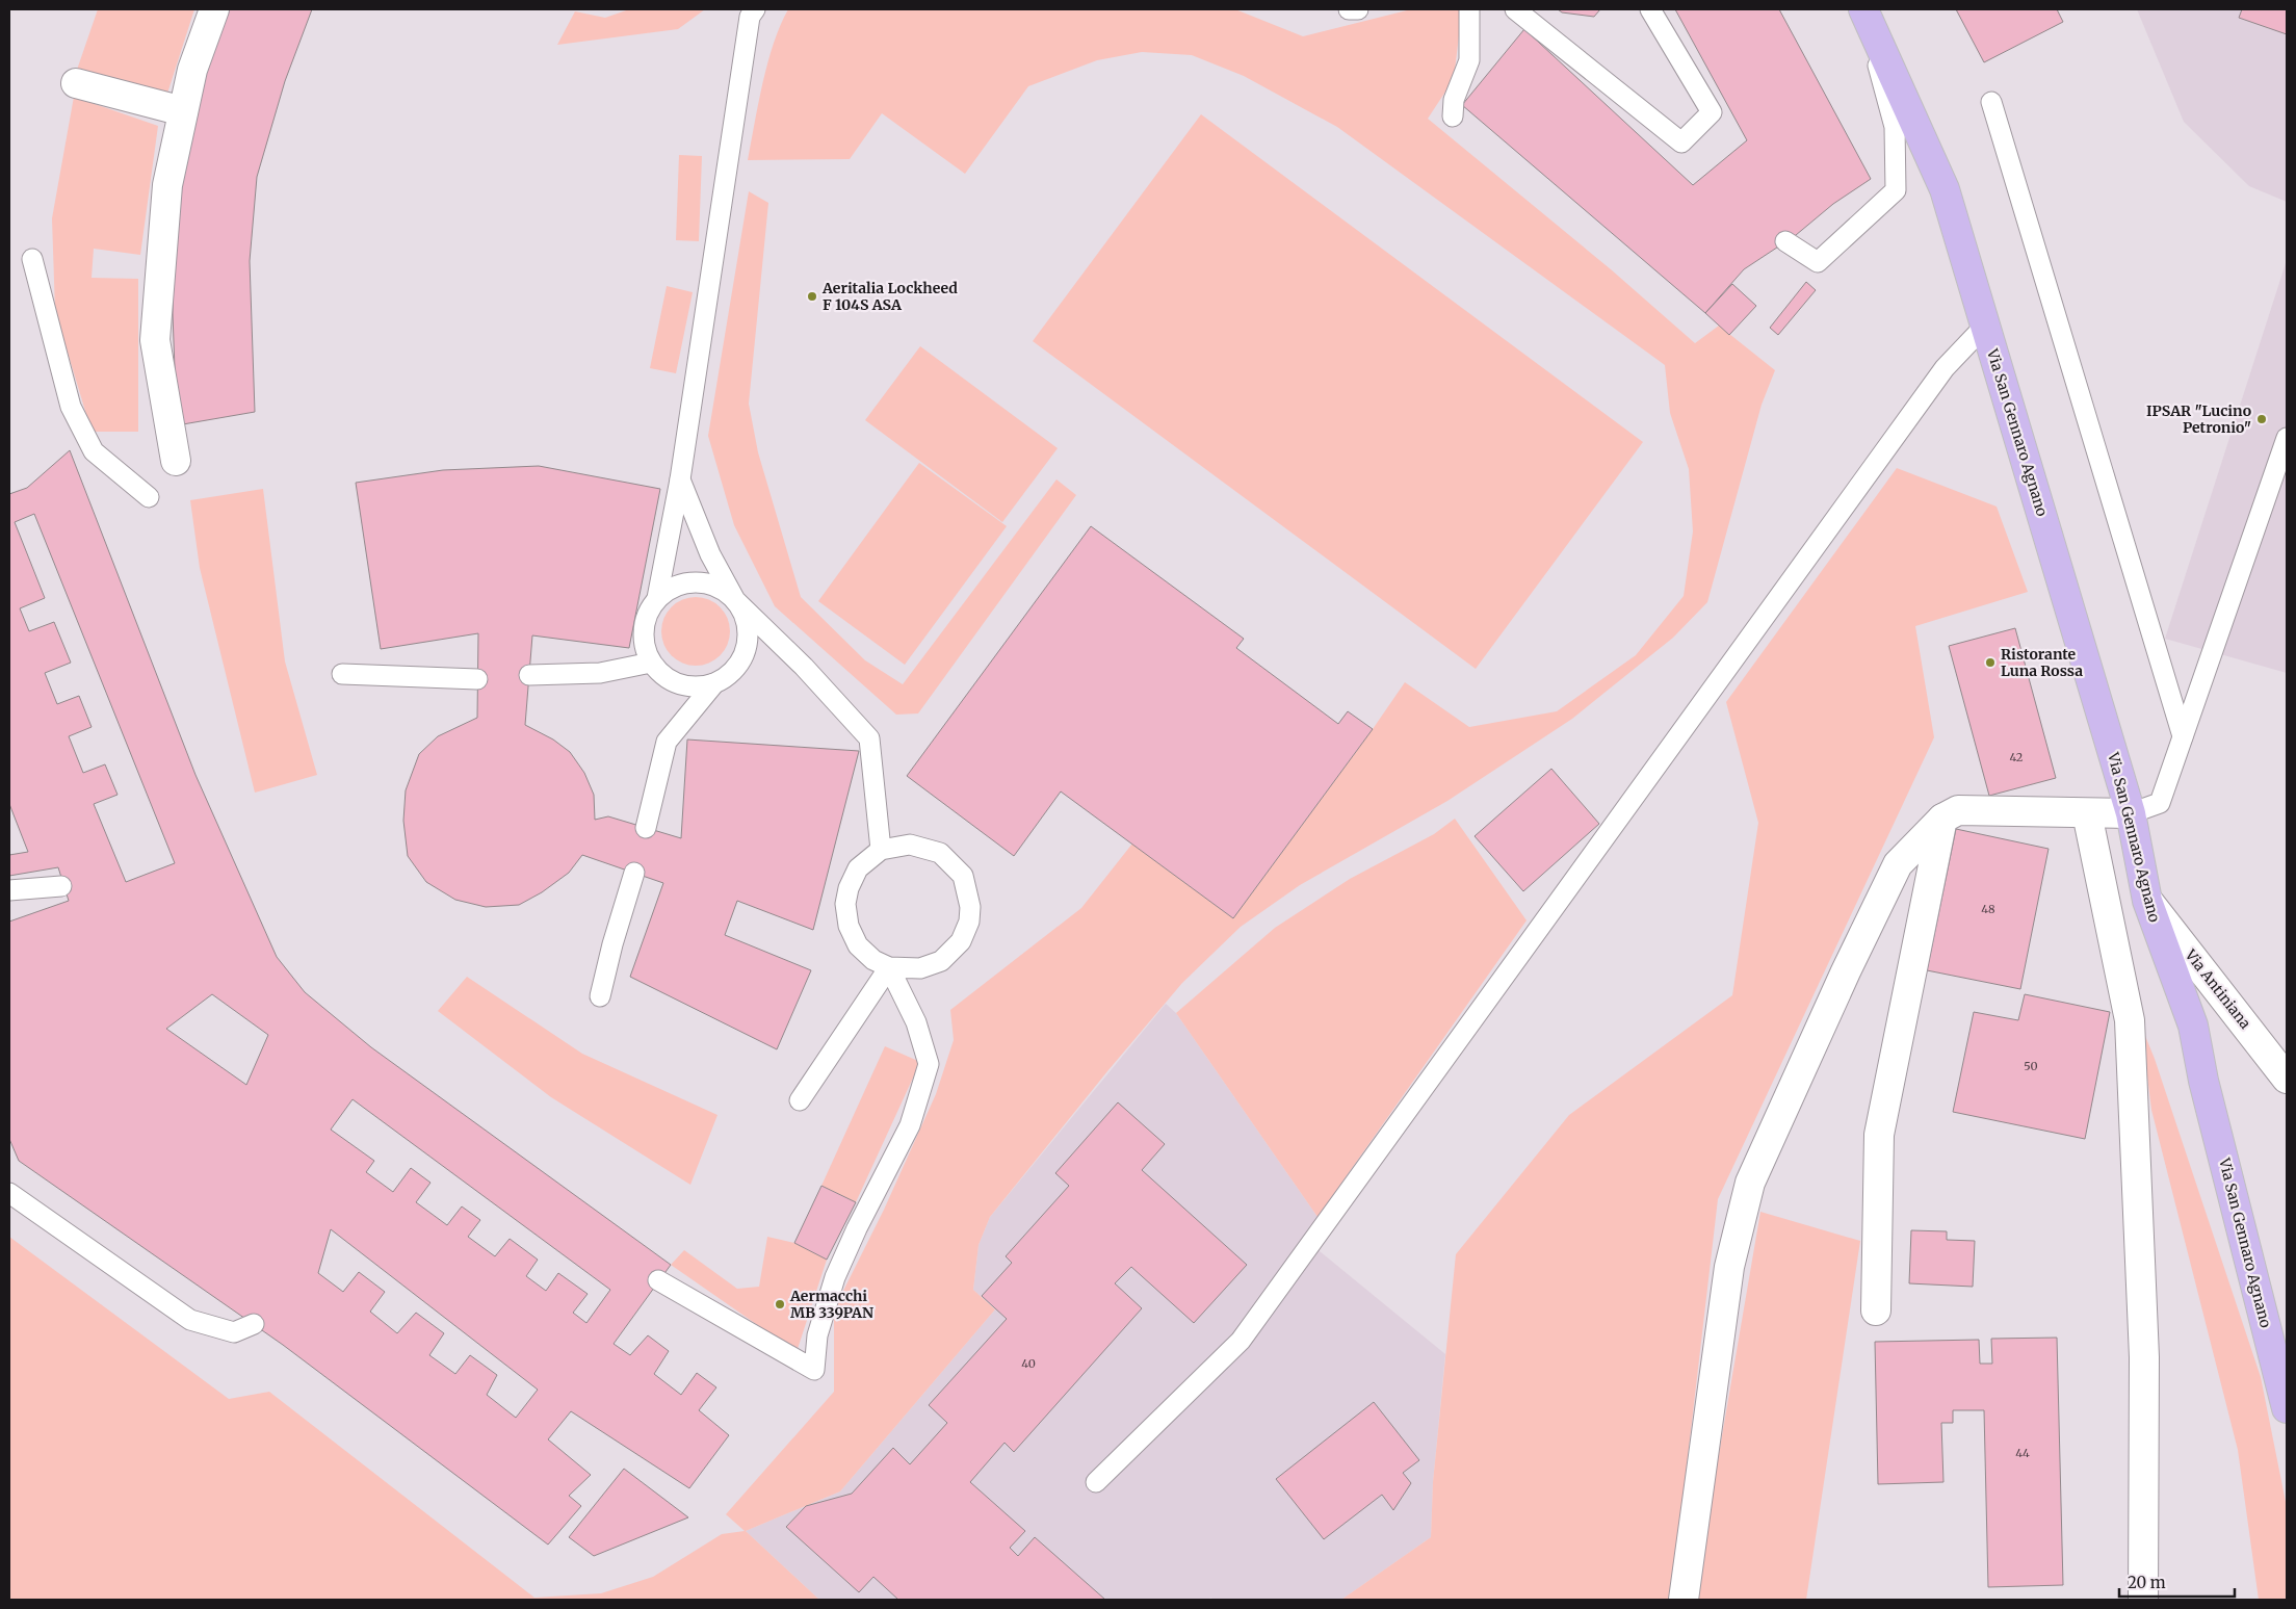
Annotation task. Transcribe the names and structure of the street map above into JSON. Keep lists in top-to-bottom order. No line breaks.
{"streets":{"main road":["Via San Gennaro Agnano"],"street":["Via Antiniana"]},"crossings":[["Via San Gennaro Agnano","Via Antiniana"]],"places":["Aeritalia Lockheed F 104S ASA","IPSAR \"Lucino Petronio\"","Ristorante Luna Rossa","Aermacchi MB 339PAN"],"house_numbers":["42","48","50","40","44"],"scale_bar":"20 m"}
